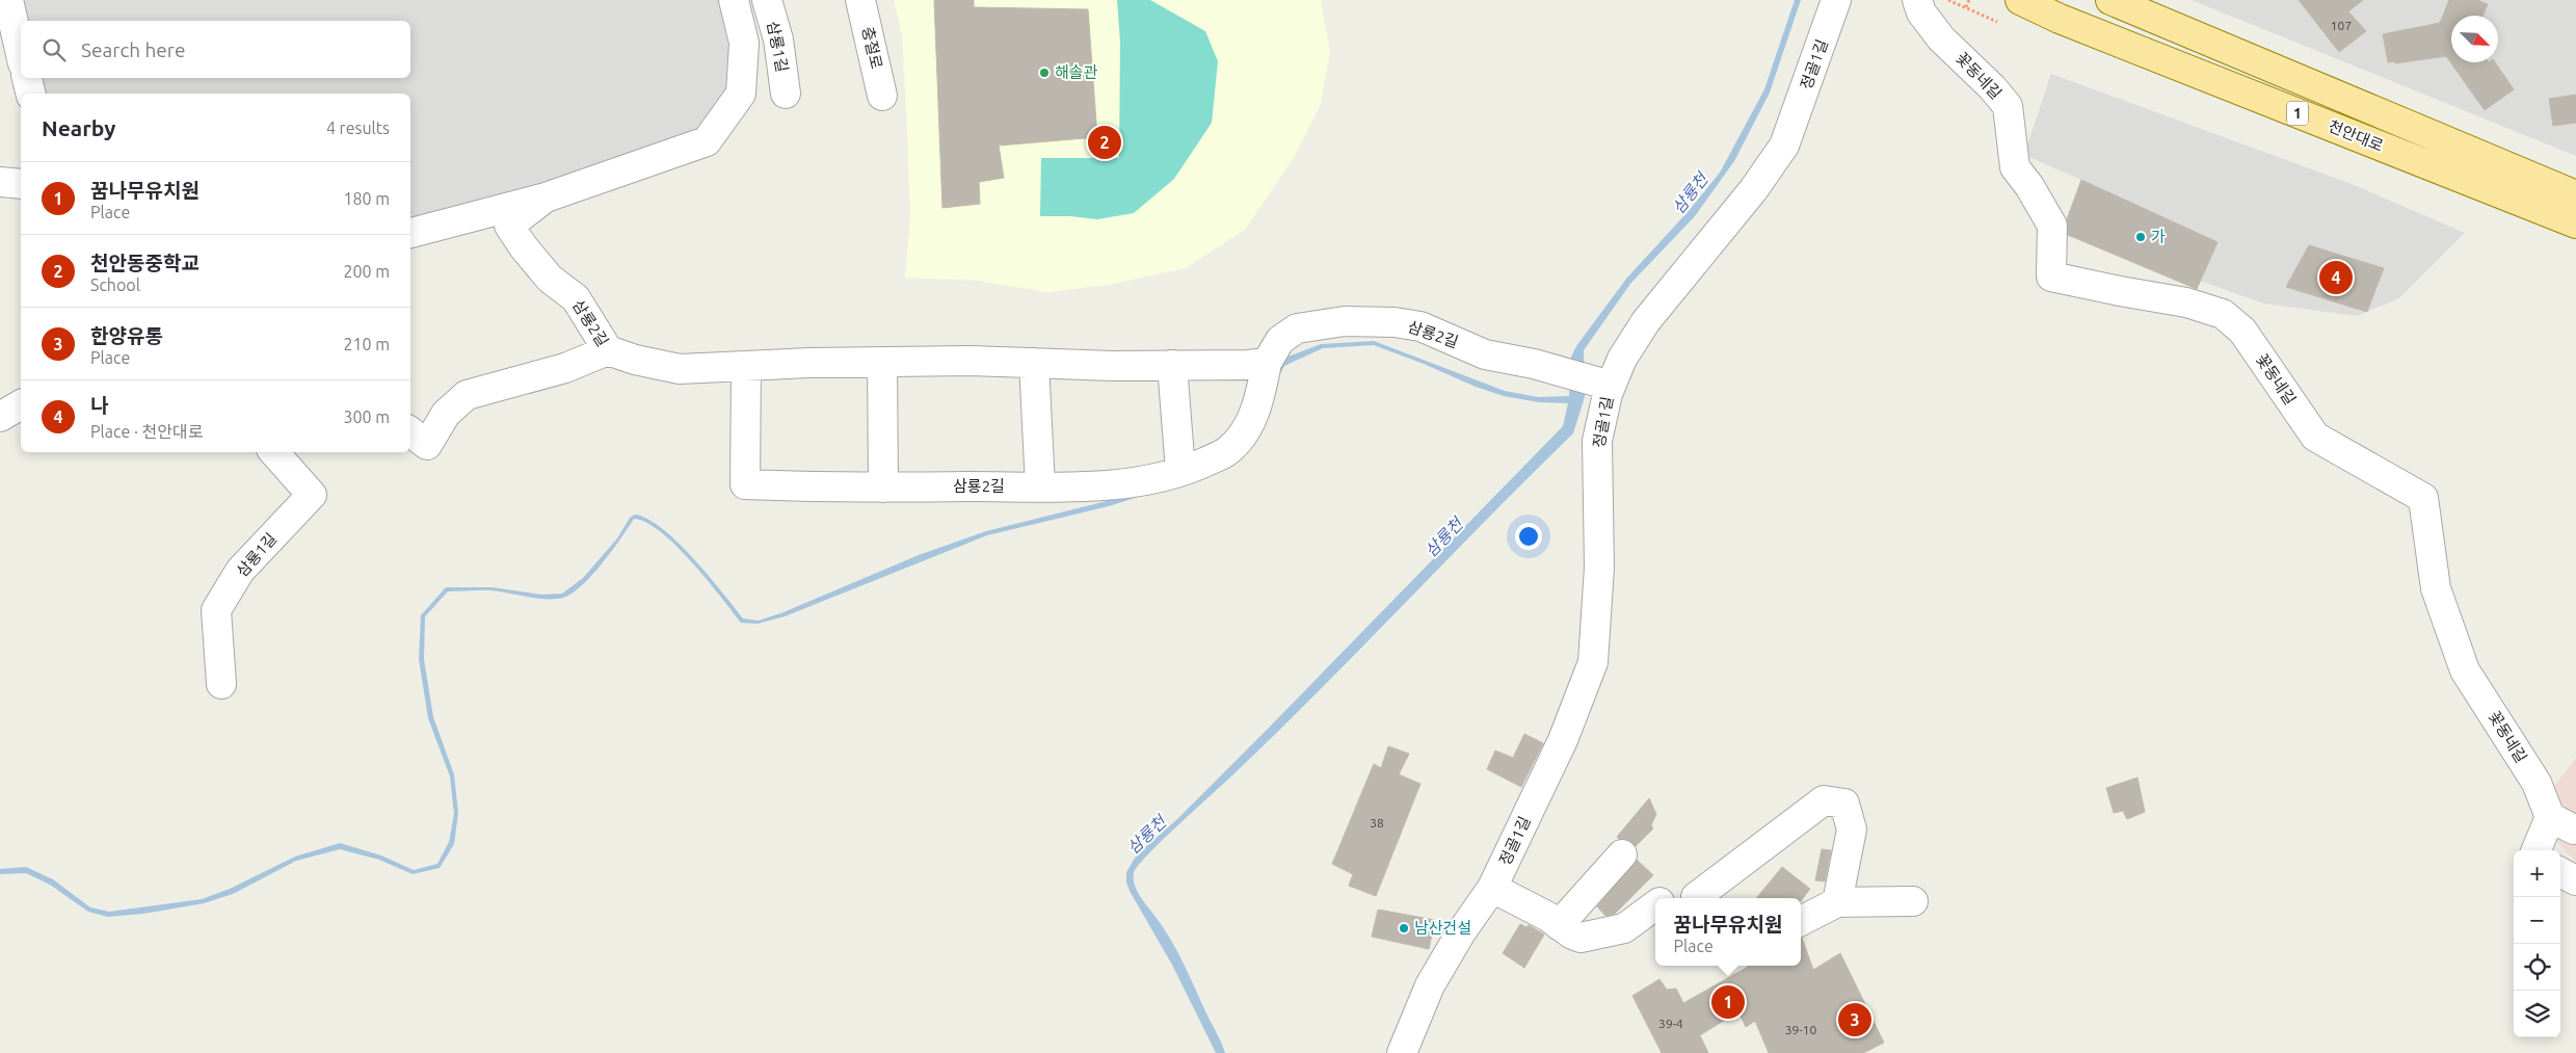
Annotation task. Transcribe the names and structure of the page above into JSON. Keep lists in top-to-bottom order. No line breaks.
{"streets":{"main road":["1","천안대로"],"street":["삼룡1길","충절로","정골1길","꽃동네길","삼룡2길"]},"crossings":[["정골1길","삼룡2길"]],"water":["삼룡천"],"places":["해솔관","가","남산건설"],"house_numbers":["107","38","39-4","39-10"],"north":"bottom right","page":{"search":"Search here","heading":["Nearby","4 results"],"pins":["2","4","1","3"],"list":[{"mark":"1","name":"꿈나무유치원","note":"Place","value":"180 m"},{"mark":"2","name":"천안동중학교","note":"School","value":"200 m"},{"mark":"3","name":"한양유통","note":"Place","value":"210 m"},{"mark":"4","name":"나","note":"Place · 천안대로","value":"300 m"}],"map_buttons":["+","−"],"popup":["꿈나무유치원","Place"]}}
